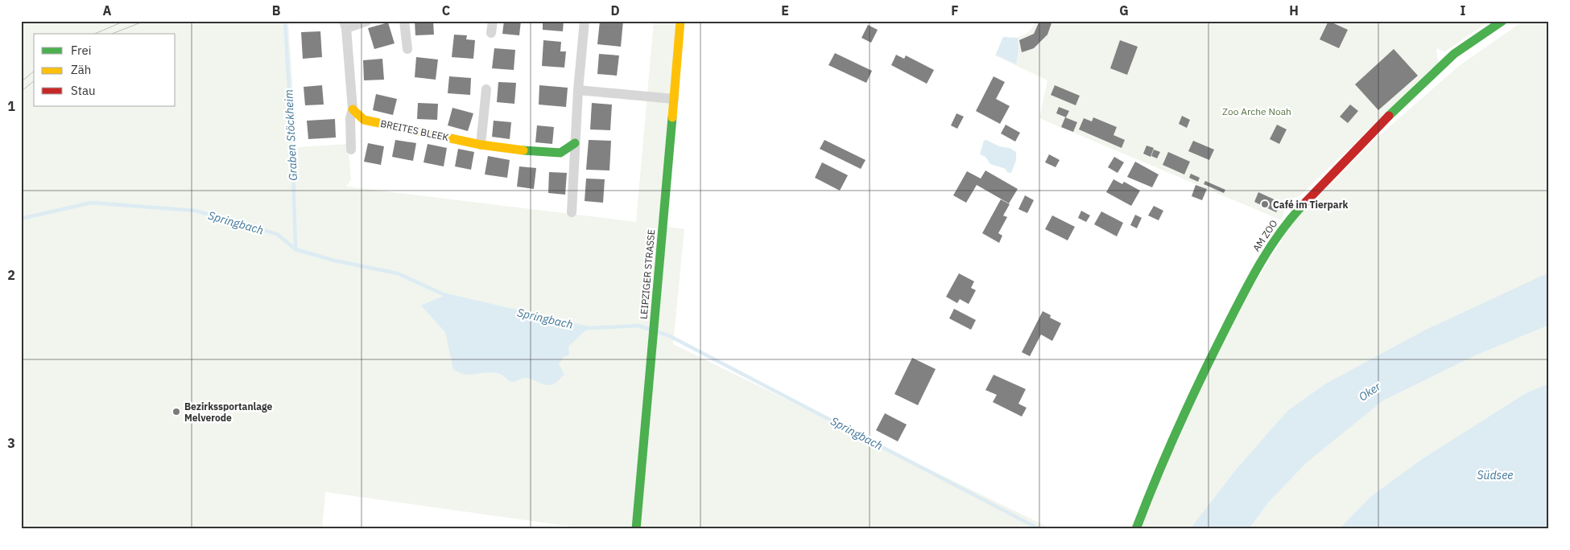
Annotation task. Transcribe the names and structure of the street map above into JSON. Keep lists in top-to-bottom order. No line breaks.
{"streets":{"street":["BREITES BLEEK","AM ZOO","LEIPZIGER STRASSE"]},"water":["Graben Stöckheim","Springbach","Oker","Südsee"],"parks":["Zoo Arche Noah"],"places":["Café im Tierpark","Bezirkssportanlage Melverode"],"legend":["Frei","Zäh","Stau"],"grid":{"columns":["A","B","C","D","E","F","G","H","I"],"rows":["1","2","3"]}}
